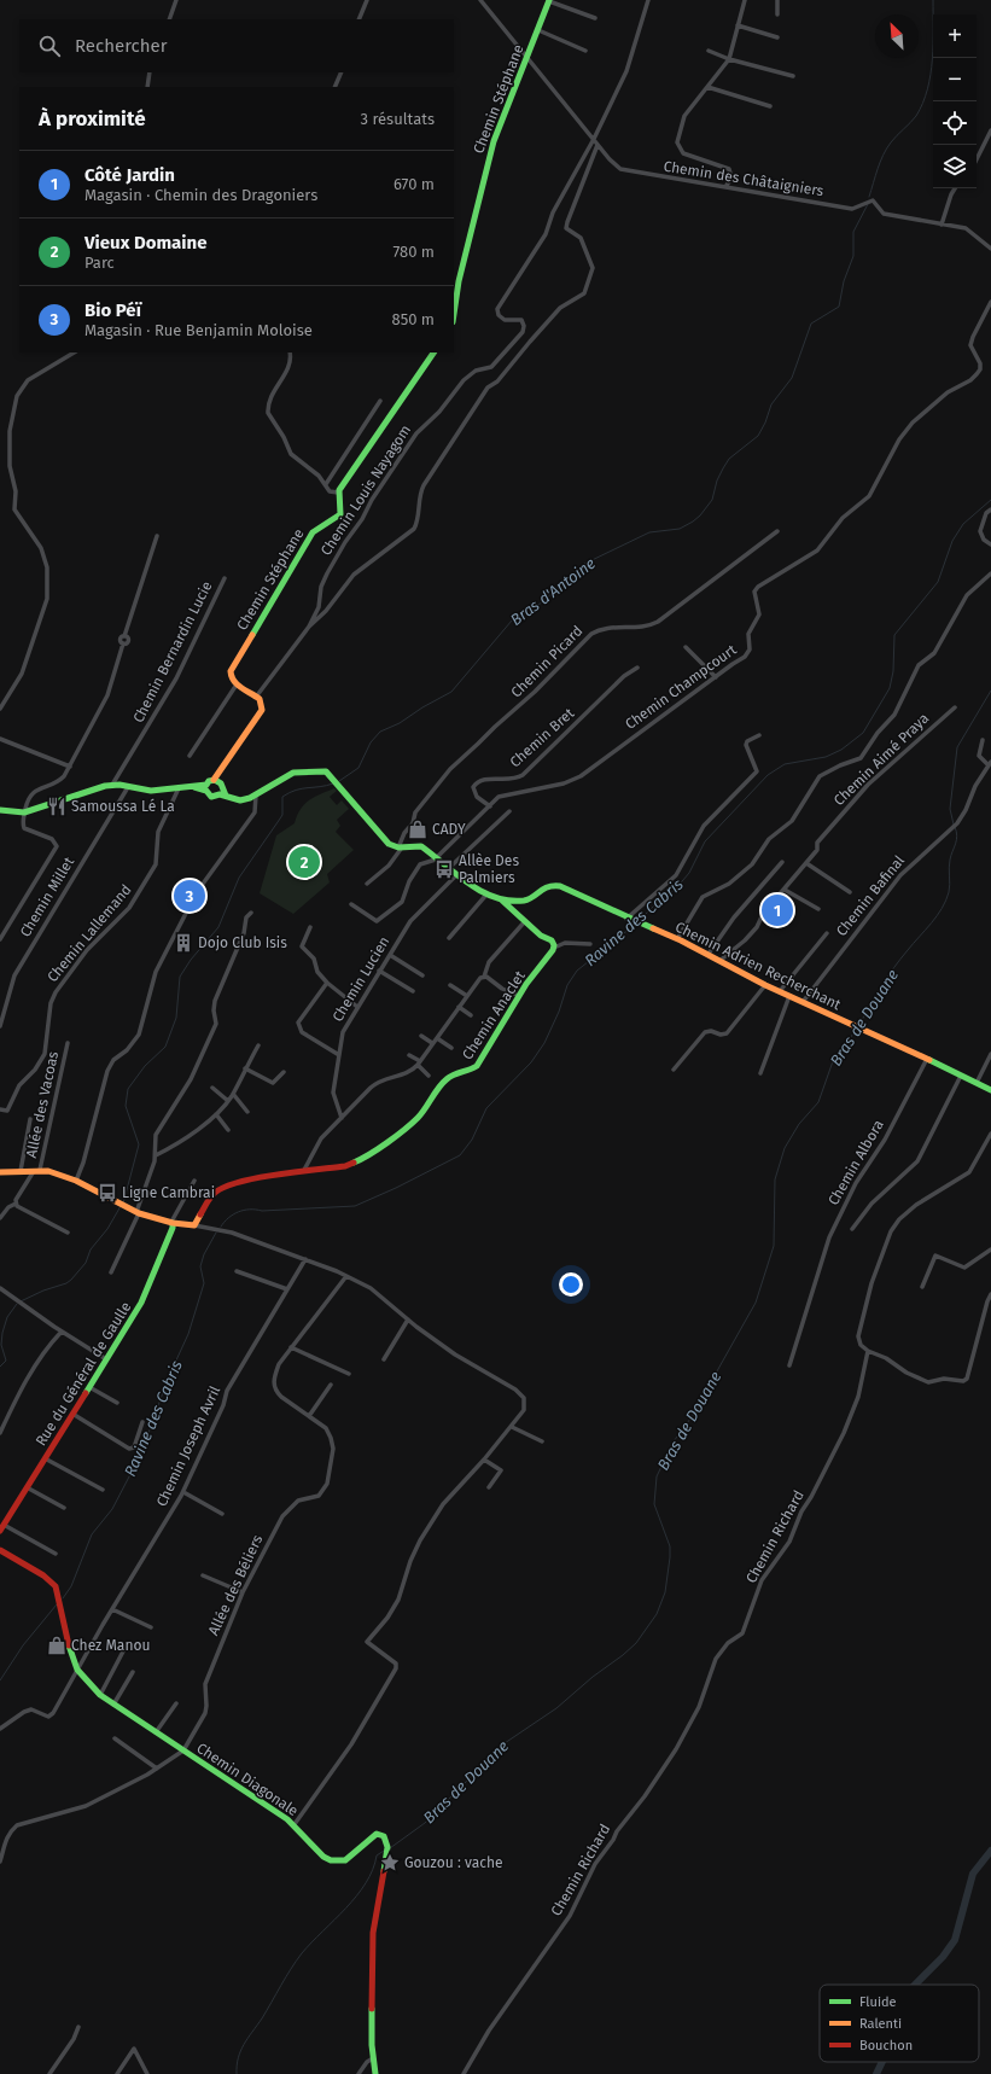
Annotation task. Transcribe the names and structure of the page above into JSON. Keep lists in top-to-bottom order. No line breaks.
{"streets":{"main road":["Chemin Stéphane","Chemin Adrien Recherchant","Chemin Anaclet","Rue du Général de Gaulle","Chemin Diagonale"],"street":["Chemin des Châtaigniers","Chemin Louis Nayagom","Chemin Bernardin Lucie","Chemin Picard","Chemin Champcourt","Chemin Bret","Chemin Aimé Praya","Chemin Bafinal","Chemin Millet","Chemin Lallemand","Chemin Lucien","Allée des Vacoas","Chemin Albora","Chemin Joseph Avril","Chemin Richard","Allée des Béliers"]},"crossings":[["Chemin Stéphane","Chemin des Châtaigniers"],["Chemin Picard","Chemin Adrien Recherchant"],["Chemin Champcourt","Chemin Bret"],["Chemin Champcourt","Chemin Adrien Recherchant"],["Chemin Aimé Praya","Chemin Adrien Recherchant"],["Chemin Bafinal","Chemin Adrien Recherchant"],["Chemin Adrien Recherchant","Chemin Lucien"],["Chemin Adrien Recherchant","Chemin Albora"],["Chemin Joseph Avril","Chemin Diagonale"],["Allée des Béliers","Chemin Diagonale"]],"water":["Bras d'Antoine","Ravine des Cabris","Bras de Douane"],"places":{"restaurant":["Samoussa Lé La"],"shop":["CADY","Chez Manou"],"bus stop":["Allèe Des Palmiers","Ligne Cambrai"],"building":["Dojo Club Isis"],"place":["Gouzou : vache"]},"legend":["Fluide","Ralenti","Bouchon"],"north":"top left","page":{"map_buttons":["+","−"],"search":"Rechercher","heading":["À proximité","3 résultats"],"list":[{"mark":"1","name":"Côté Jardin","note":"Magasin · Chemin des Dragoniers","value":"670 m"},{"mark":"2","name":"Vieux Domaine","note":"Parc","value":"780 m"},{"mark":"3","name":"Bio Péï","note":"Magasin · Rue Benjamin Moloise","value":"850 m"}],"pins":["2","3","1"]}}
